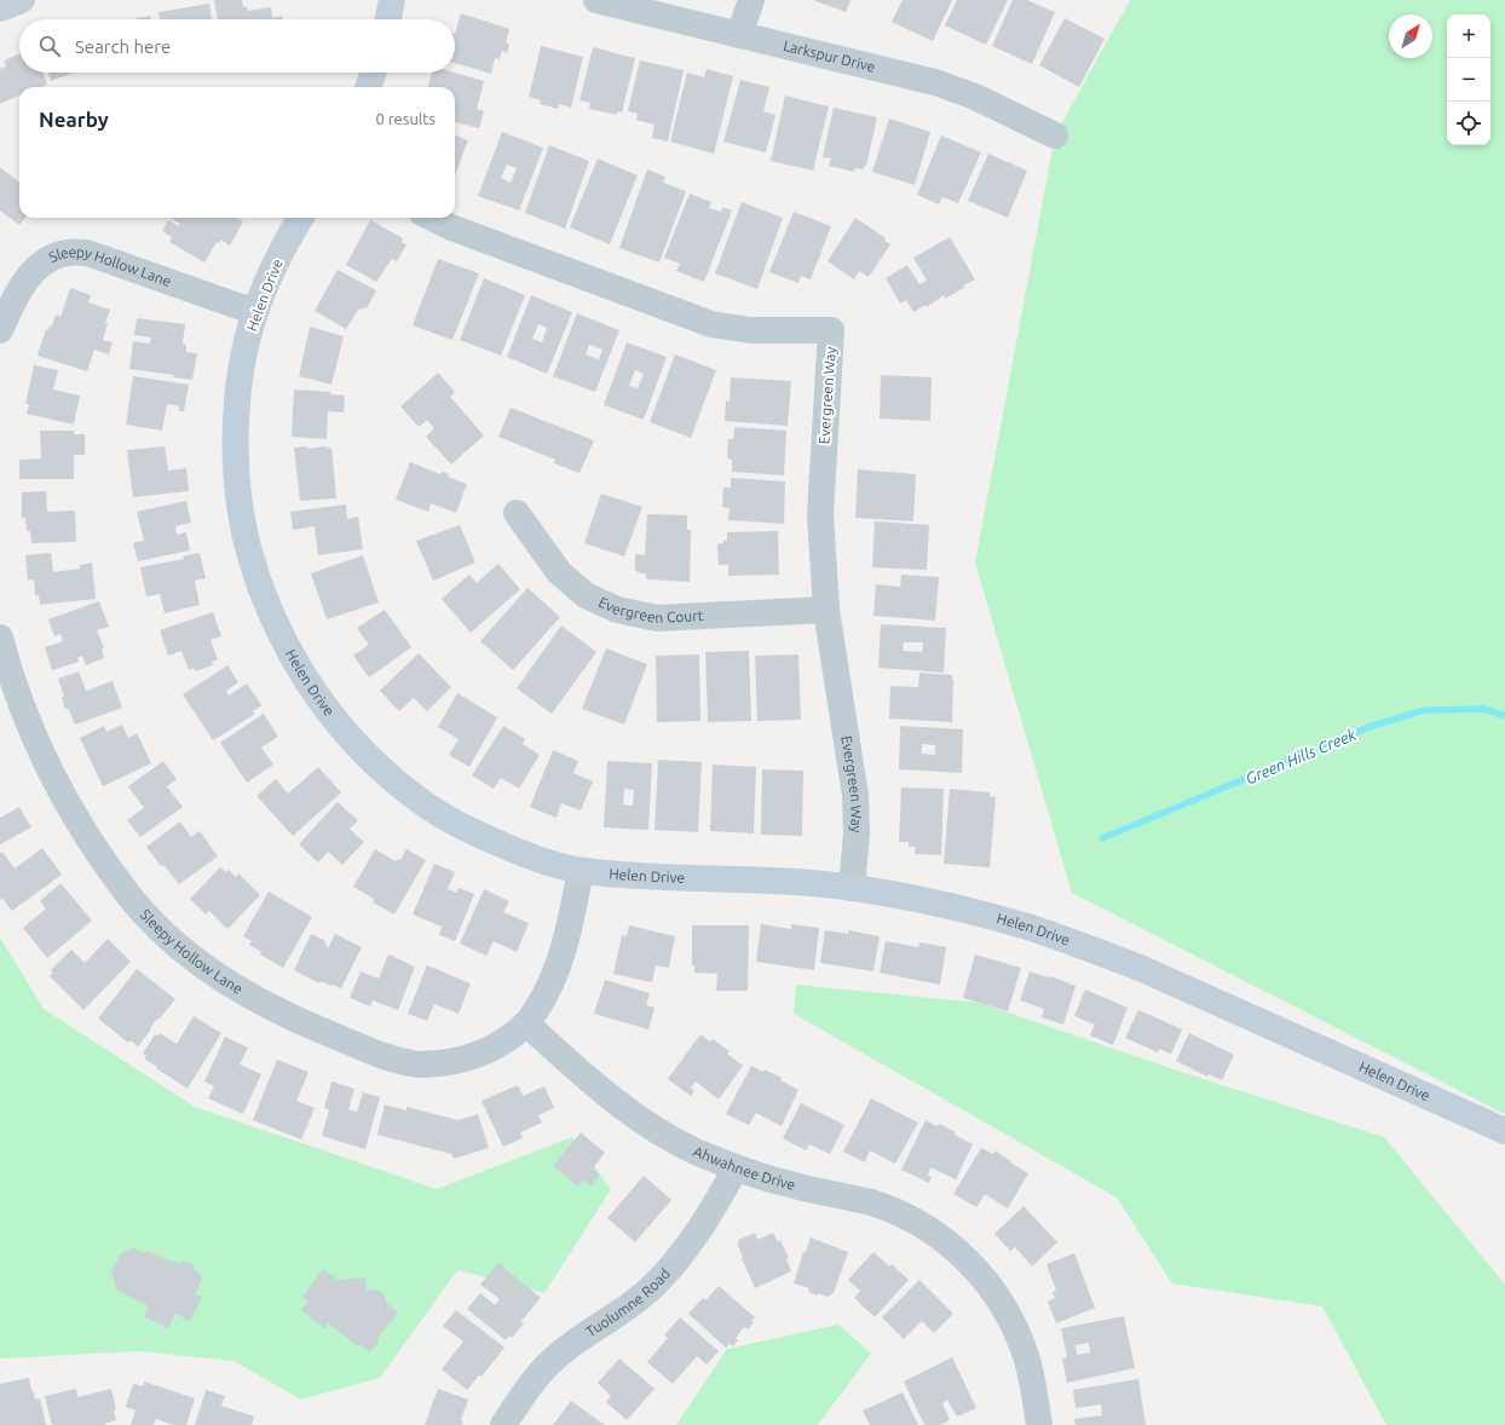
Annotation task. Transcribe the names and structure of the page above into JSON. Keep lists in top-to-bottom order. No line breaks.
{"streets":{"street":["Larkspur Drive","Sleepy Hollow Lane","Helen Drive","Evergreen Way","Evergreen Court","Ahwahnee Drive","Tuolumne Road"]},"crossings":[["Sleepy Hollow Lane","Helen Drive"],["Sleepy Hollow Lane","Ahwahnee Drive"],["Helen Drive","Evergreen Way"],["Evergreen Way","Evergreen Court"],["Ahwahnee Drive","Tuolumne Road"]],"water":["Green Hills Creek"],"north":"top right","page":{"map_buttons":["+","−"],"search":"Search here","heading":["Nearby","0 results"]}}
